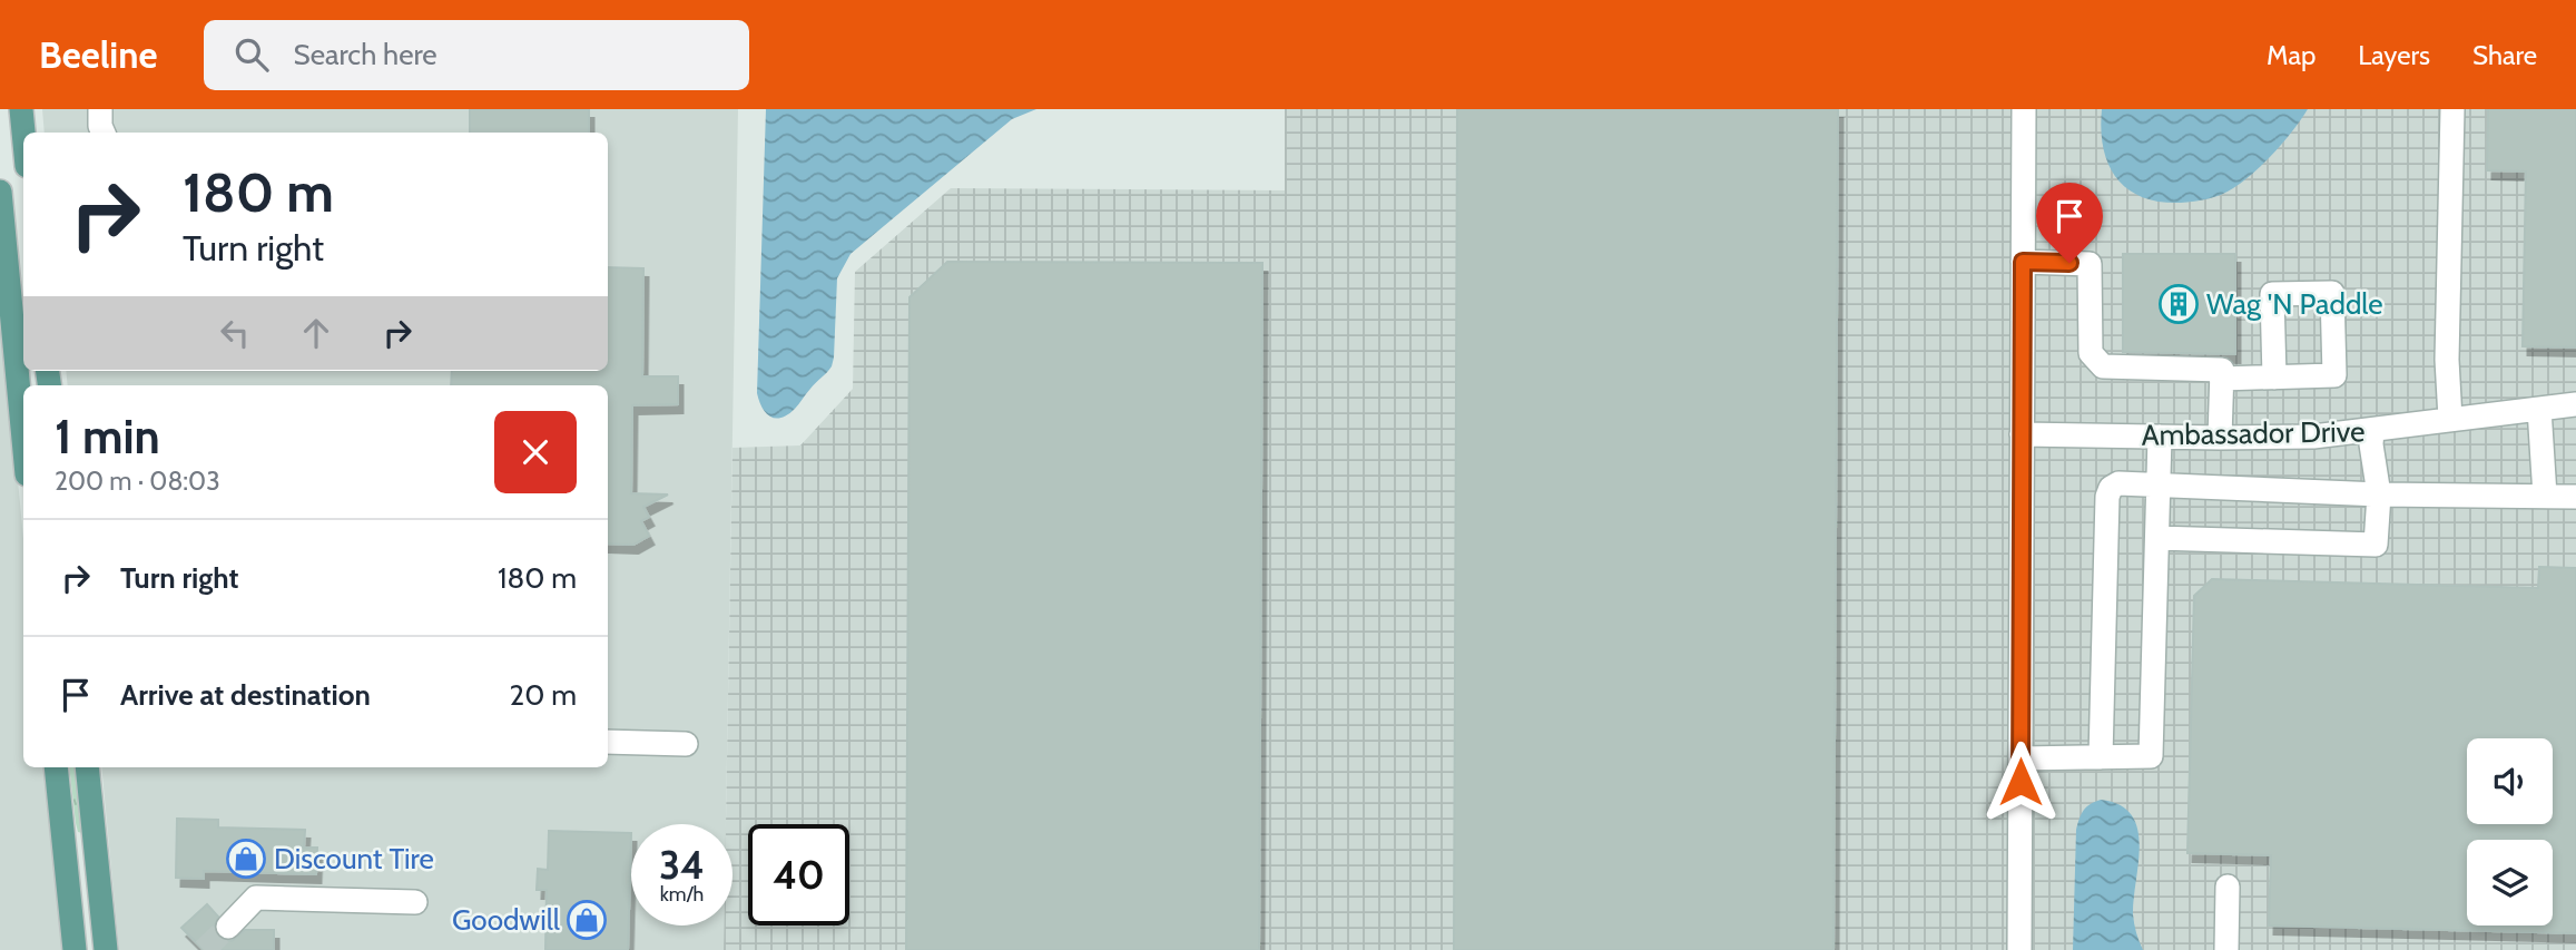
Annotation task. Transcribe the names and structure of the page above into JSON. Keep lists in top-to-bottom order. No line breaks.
{"streets":{"street":["Ambassador Drive"]},"places":{"building":["Wag 'N Paddle"],"shop":["Discount Tire","Goodwill"]},"page":{"header":"Beeline","search":"Search here","nav":["Map","Layers","Share"],"turn":["180 m","Turn right"],"heading":["1 min","200 m · 08:03"],"list":[{"name":"Turn right","value":"180 m"},{"name":"Arrive at destination","value":"20 m"}],"speed":"34 km/h","limit":"40"}}
